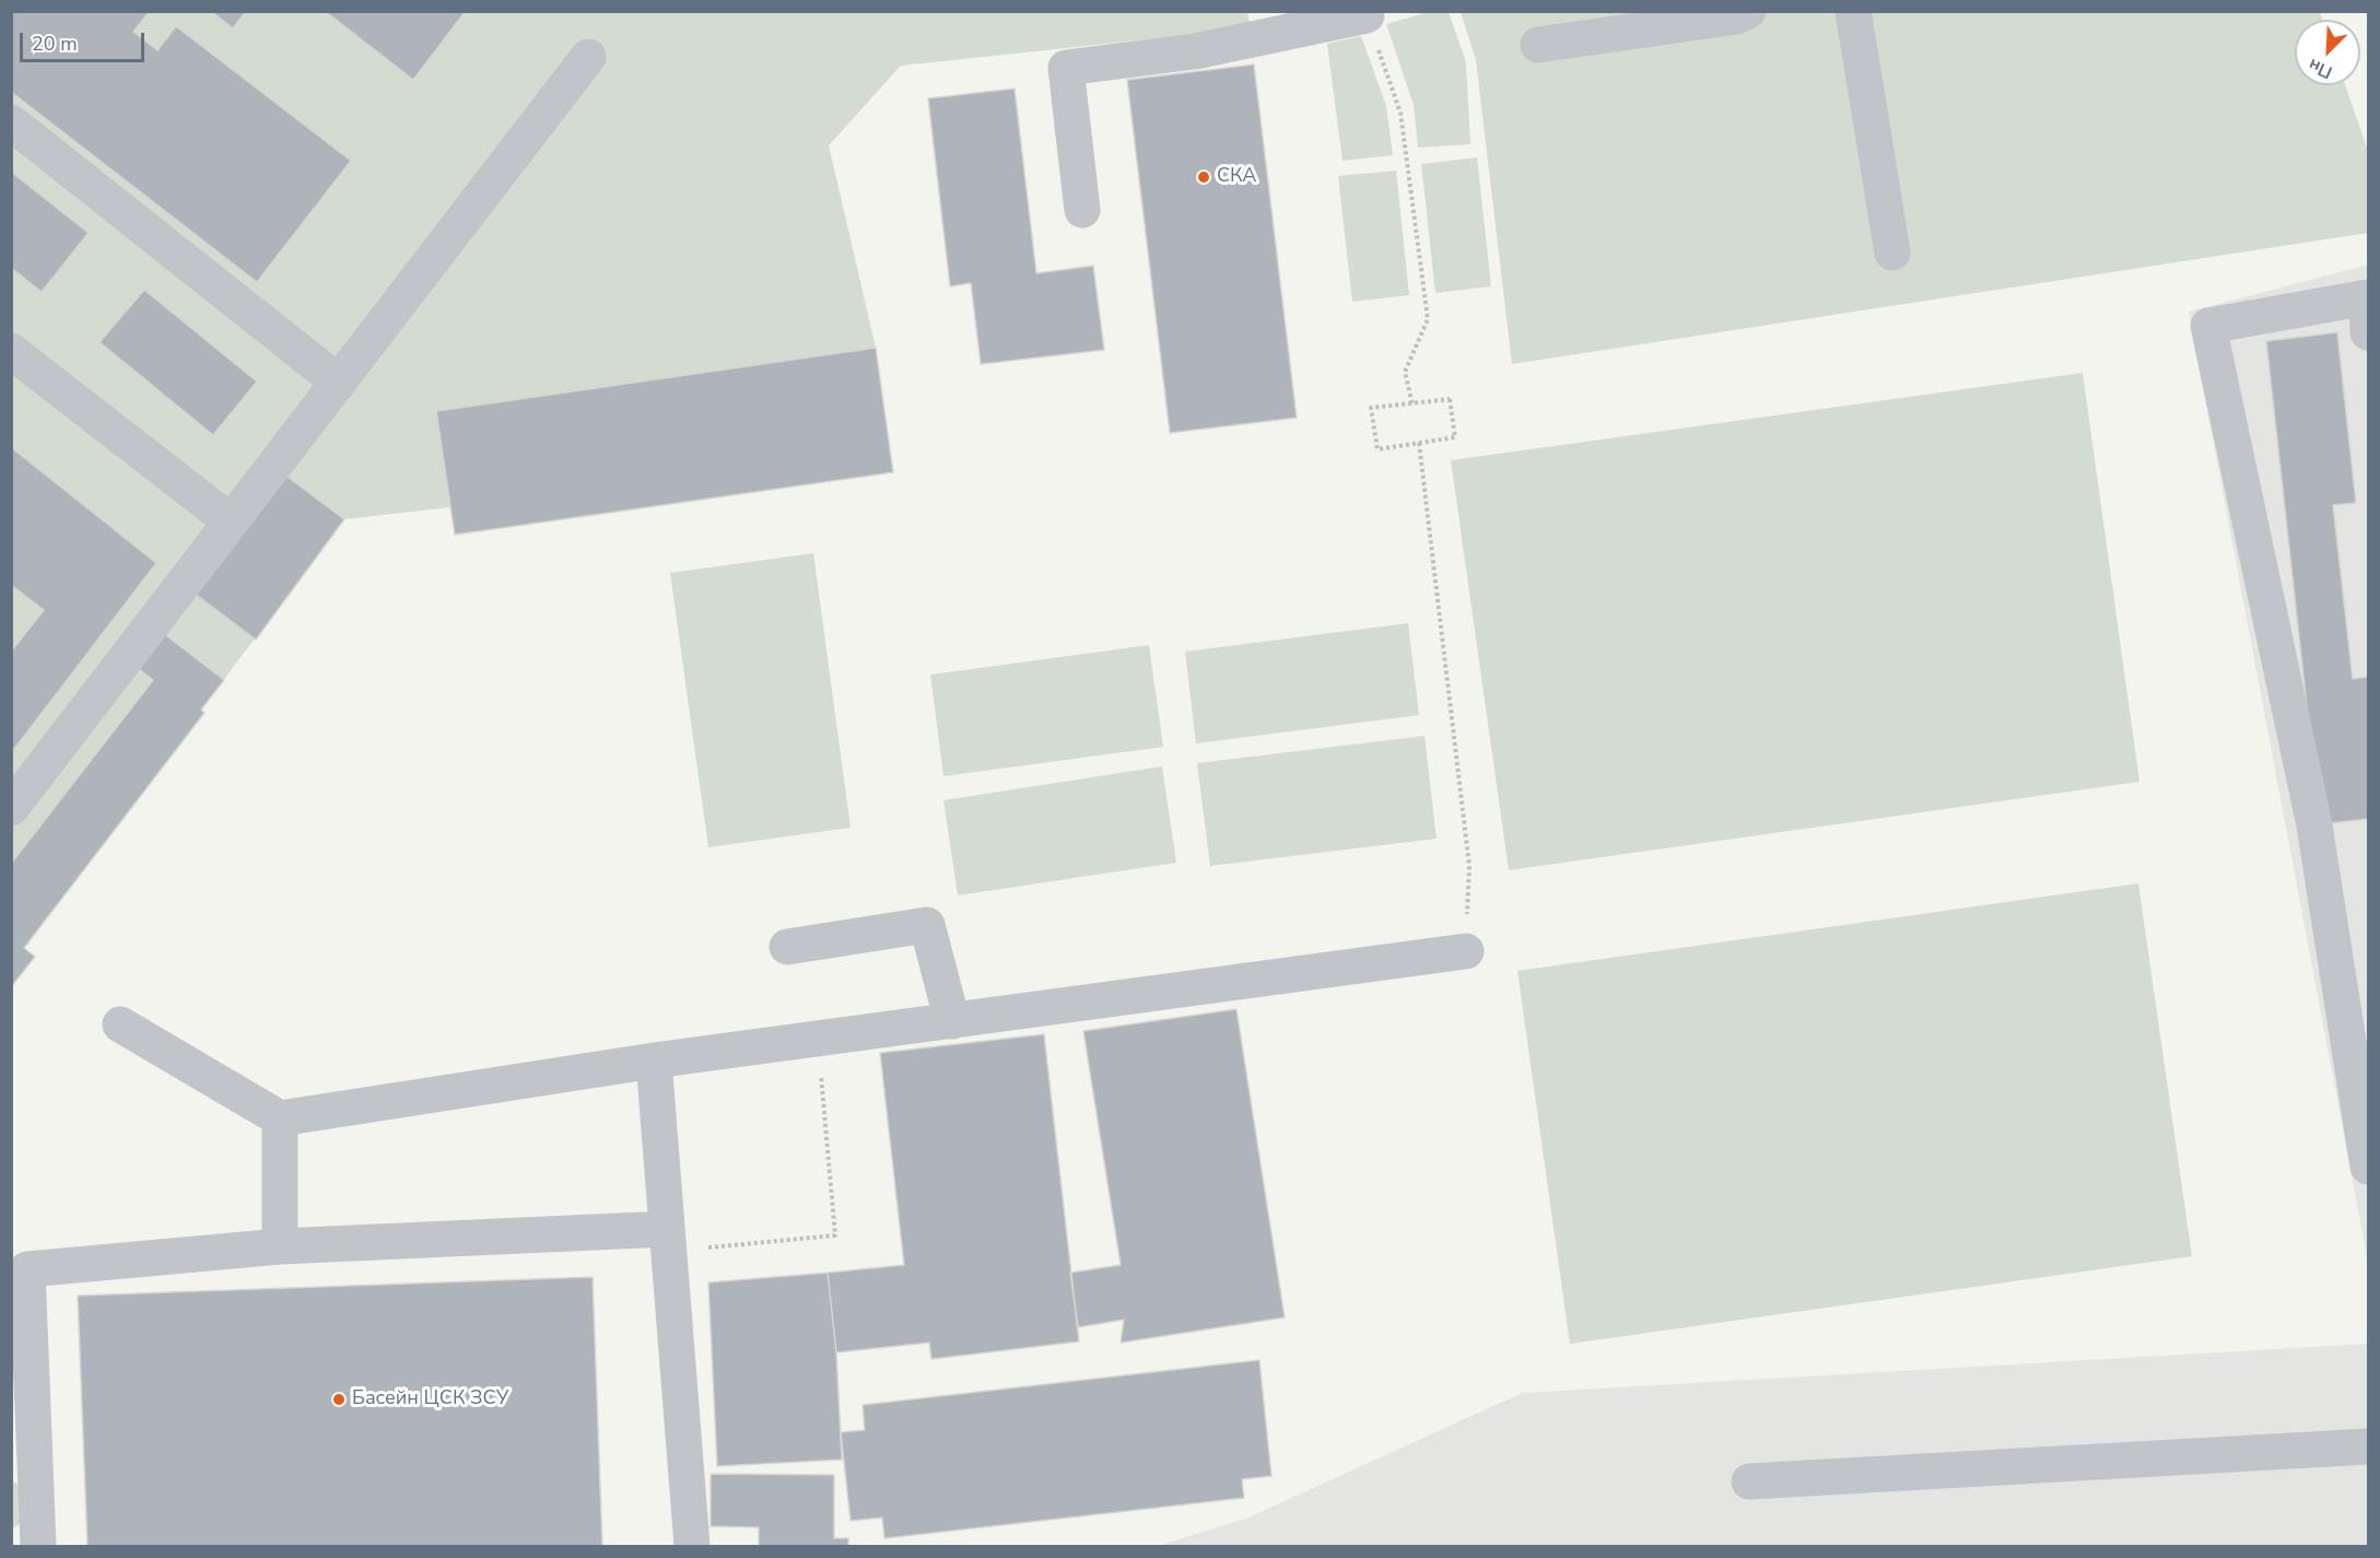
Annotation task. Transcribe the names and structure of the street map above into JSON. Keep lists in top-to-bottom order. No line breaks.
{"places":["СКА","Басейн ЦСК ЗСУ"],"scale_bar":"20 m","north":"bottom left"}
